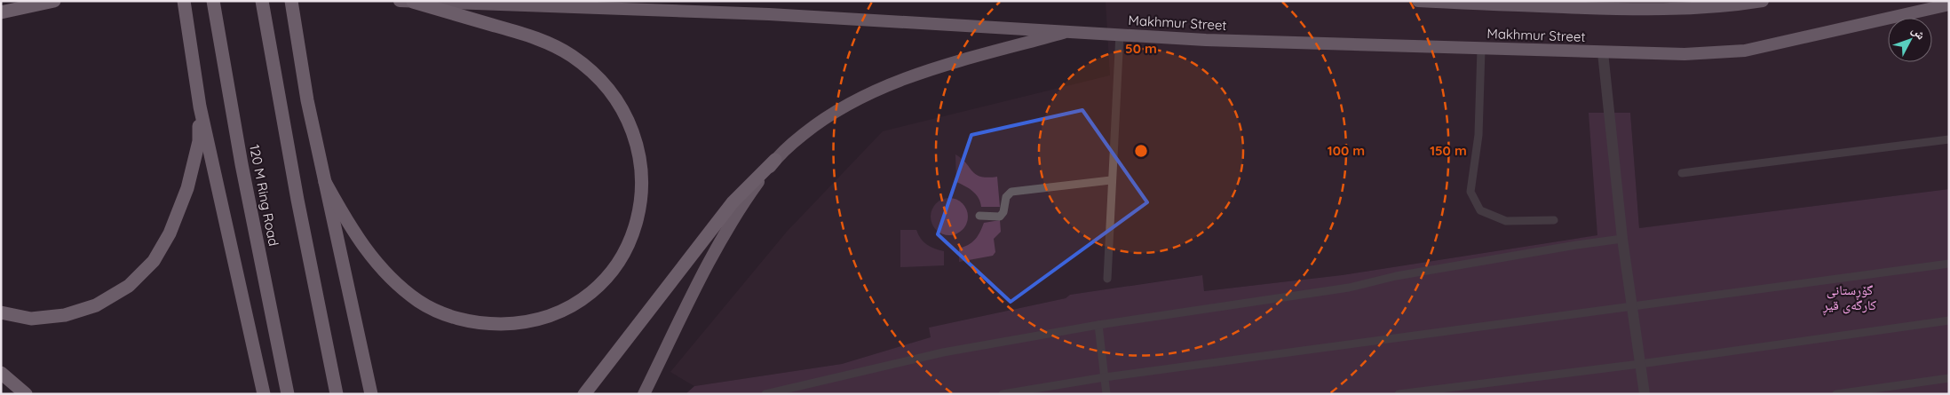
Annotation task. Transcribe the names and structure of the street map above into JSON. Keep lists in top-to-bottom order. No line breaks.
{"streets":{"highway":["Makhmur Street","120 M Ring Road"]},"parks":["گۆڕستانی کارگەی قیڕ"],"north":"top right","rings":["50 m","100 m","150 m"]}
